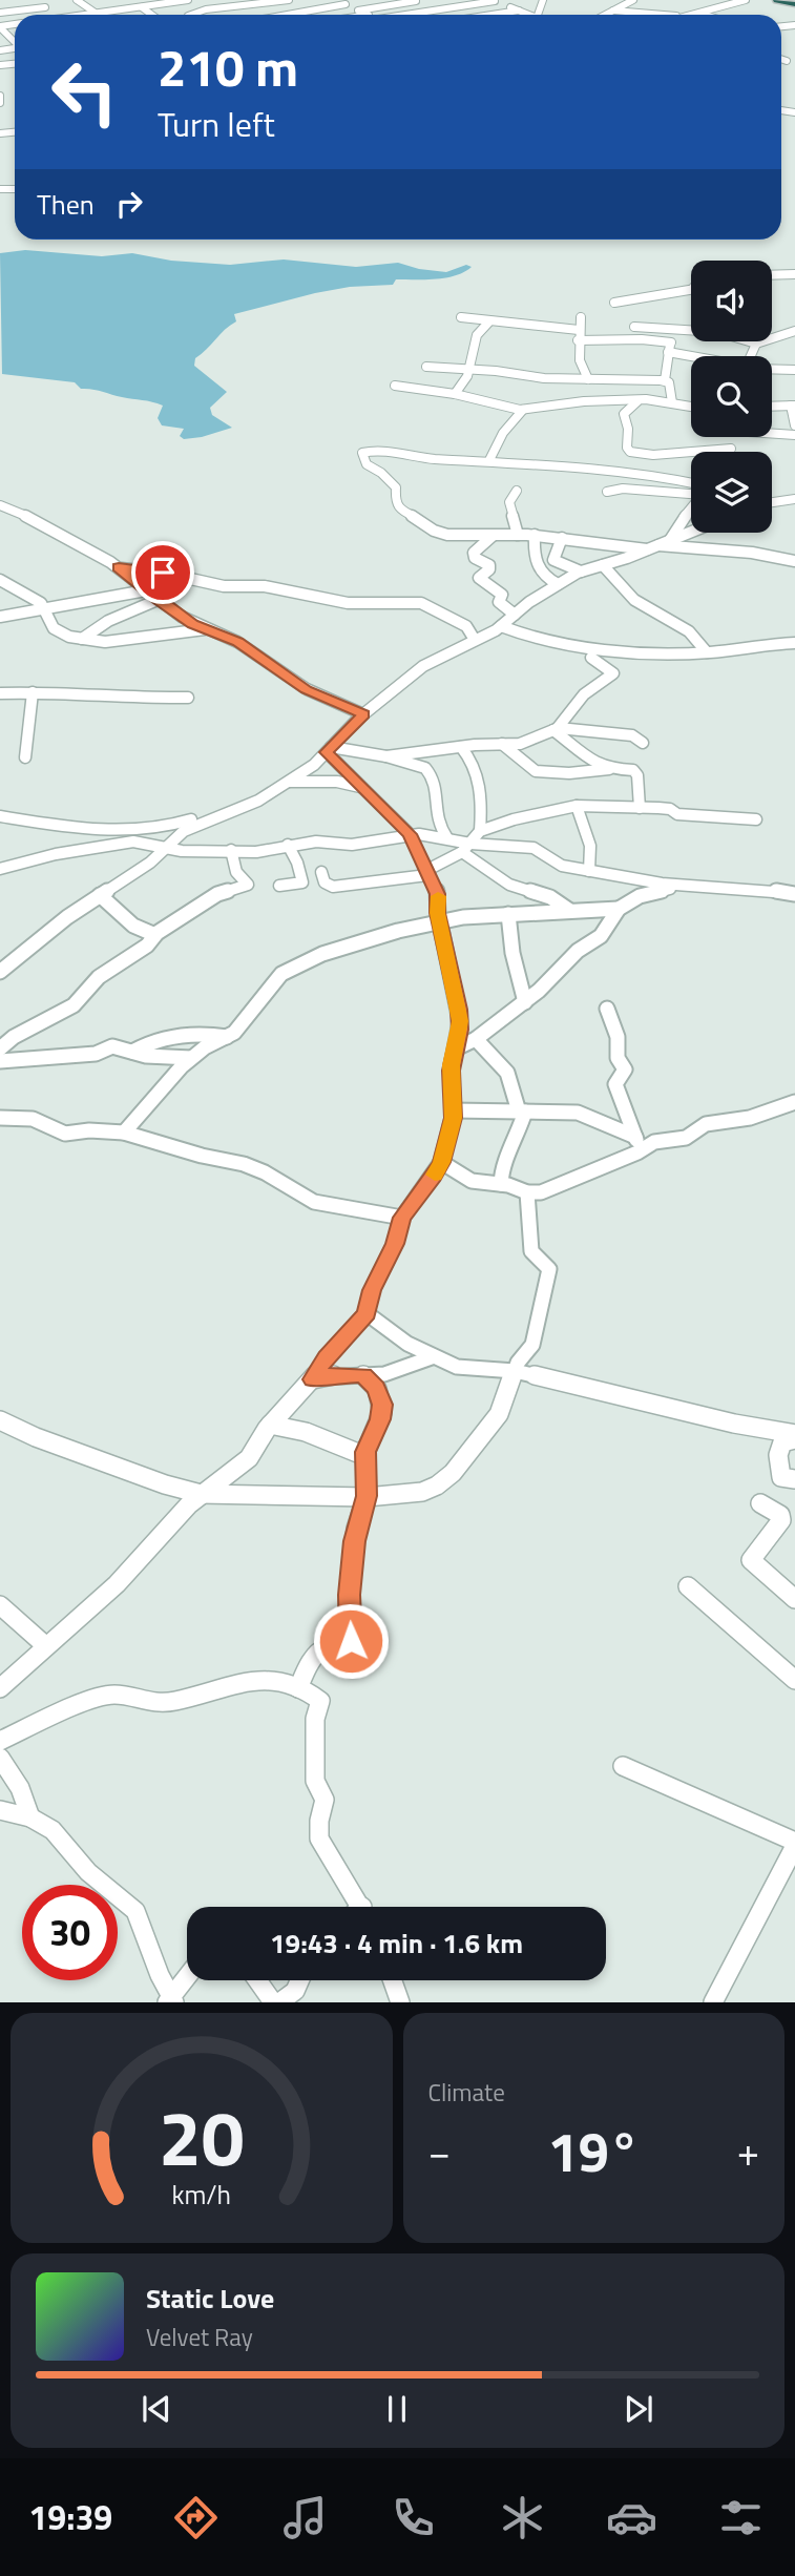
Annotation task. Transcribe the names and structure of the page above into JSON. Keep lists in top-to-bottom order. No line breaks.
{"page":{"turn":["210 m","Turn left"],"then":"Then","limit":"30","trip":"19:43 · 4 min · 1.6 km","tile":"Climate","heat":["−","19°","+"],"song":["Static Love","Velvet Ray"],"tabs":"19:39","gauge":["20","km/h"]}}
